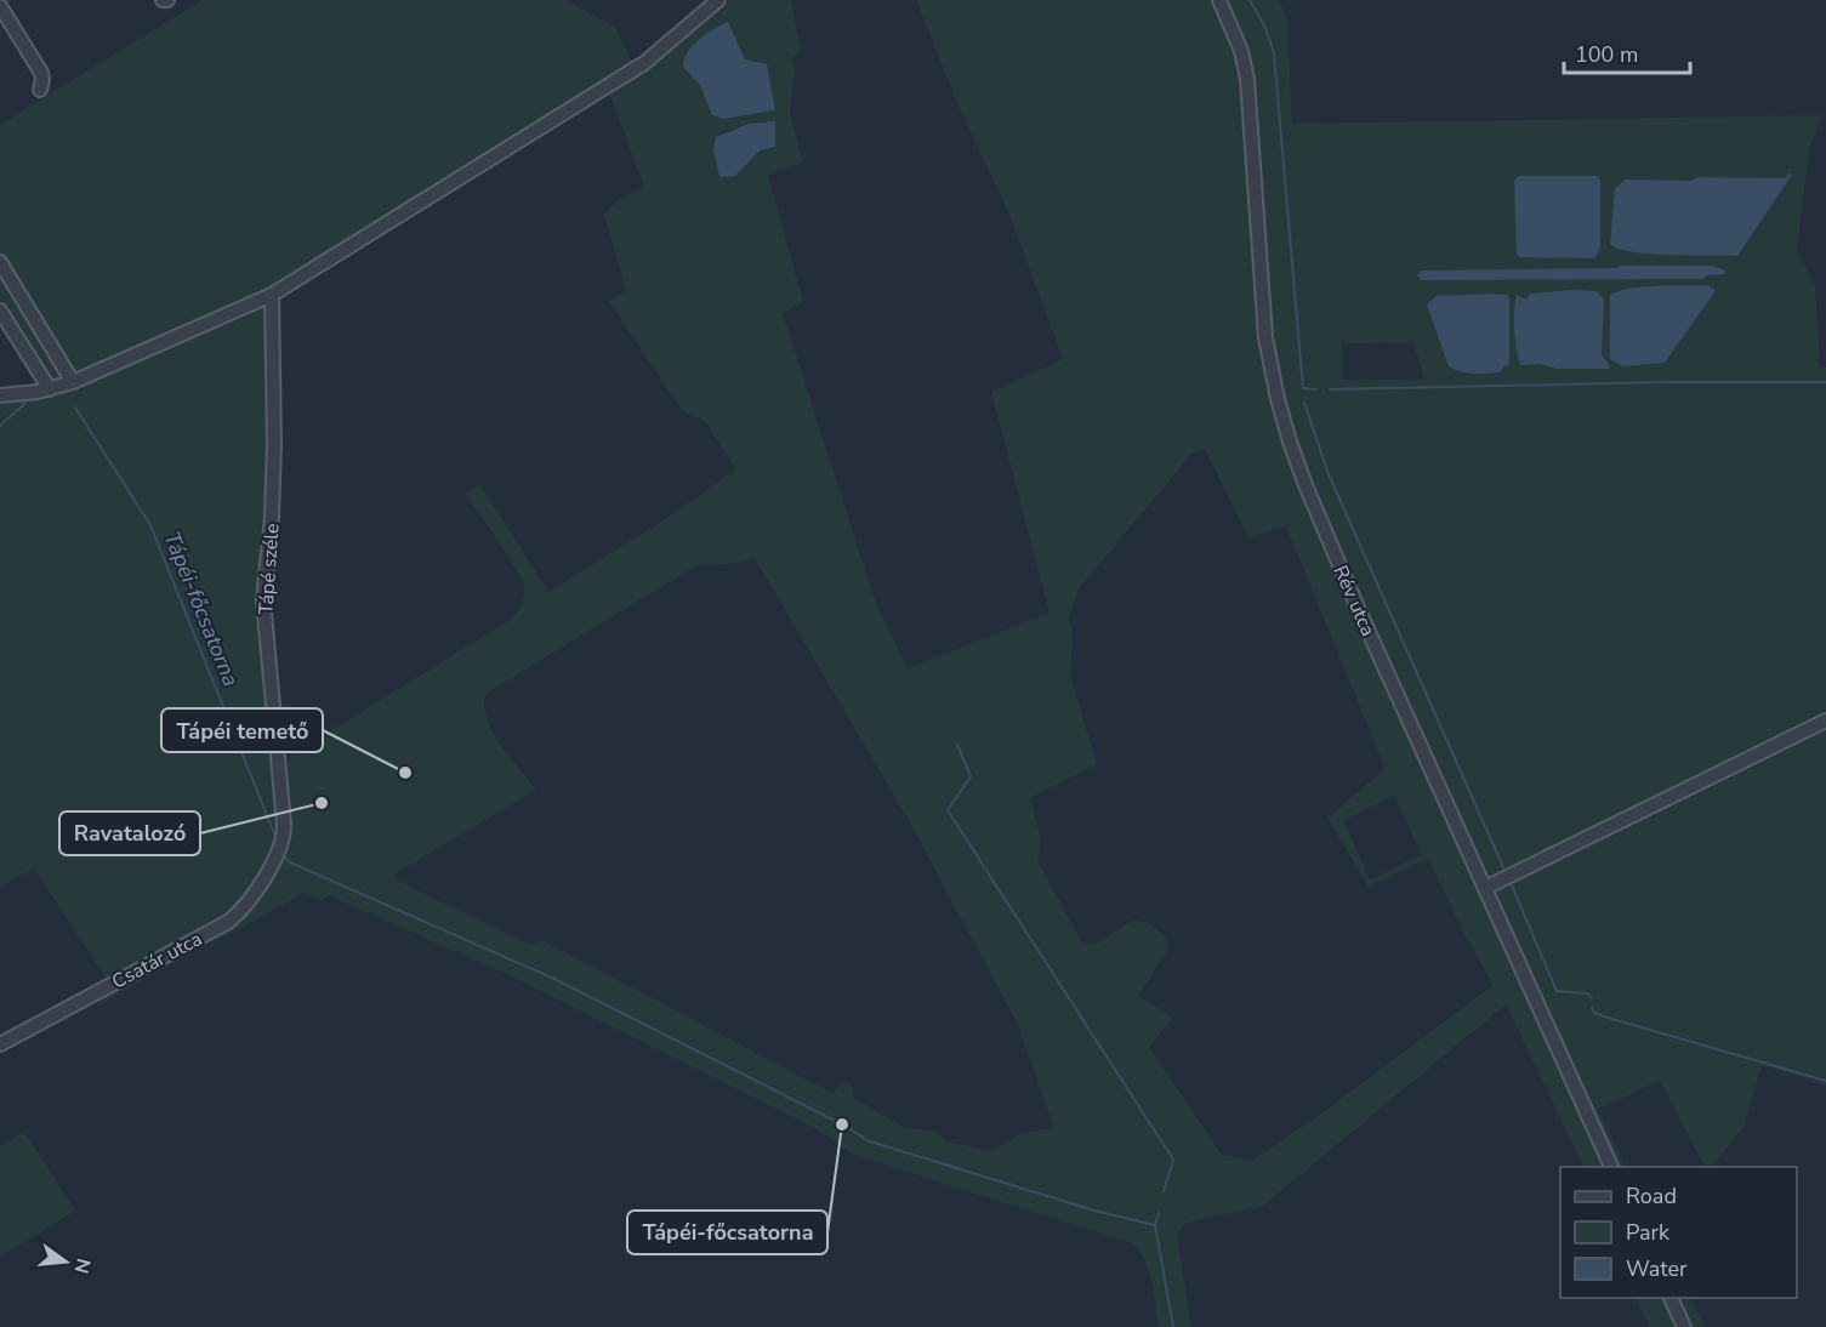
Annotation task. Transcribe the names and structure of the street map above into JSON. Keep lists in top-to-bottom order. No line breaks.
{"streets":{"street":["Tápé széle","Rév utca","Csatár utca"]},"crossings":[["Tápé széle","Csatár utca"]],"water":["Tápéi-főcsatorna"],"places":["Tápéi temető","Ravatalozó","Tápéi-főcsatorna"],"legend":["Road","Park","Water"],"scale_bar":"100 m","north":"right"}
